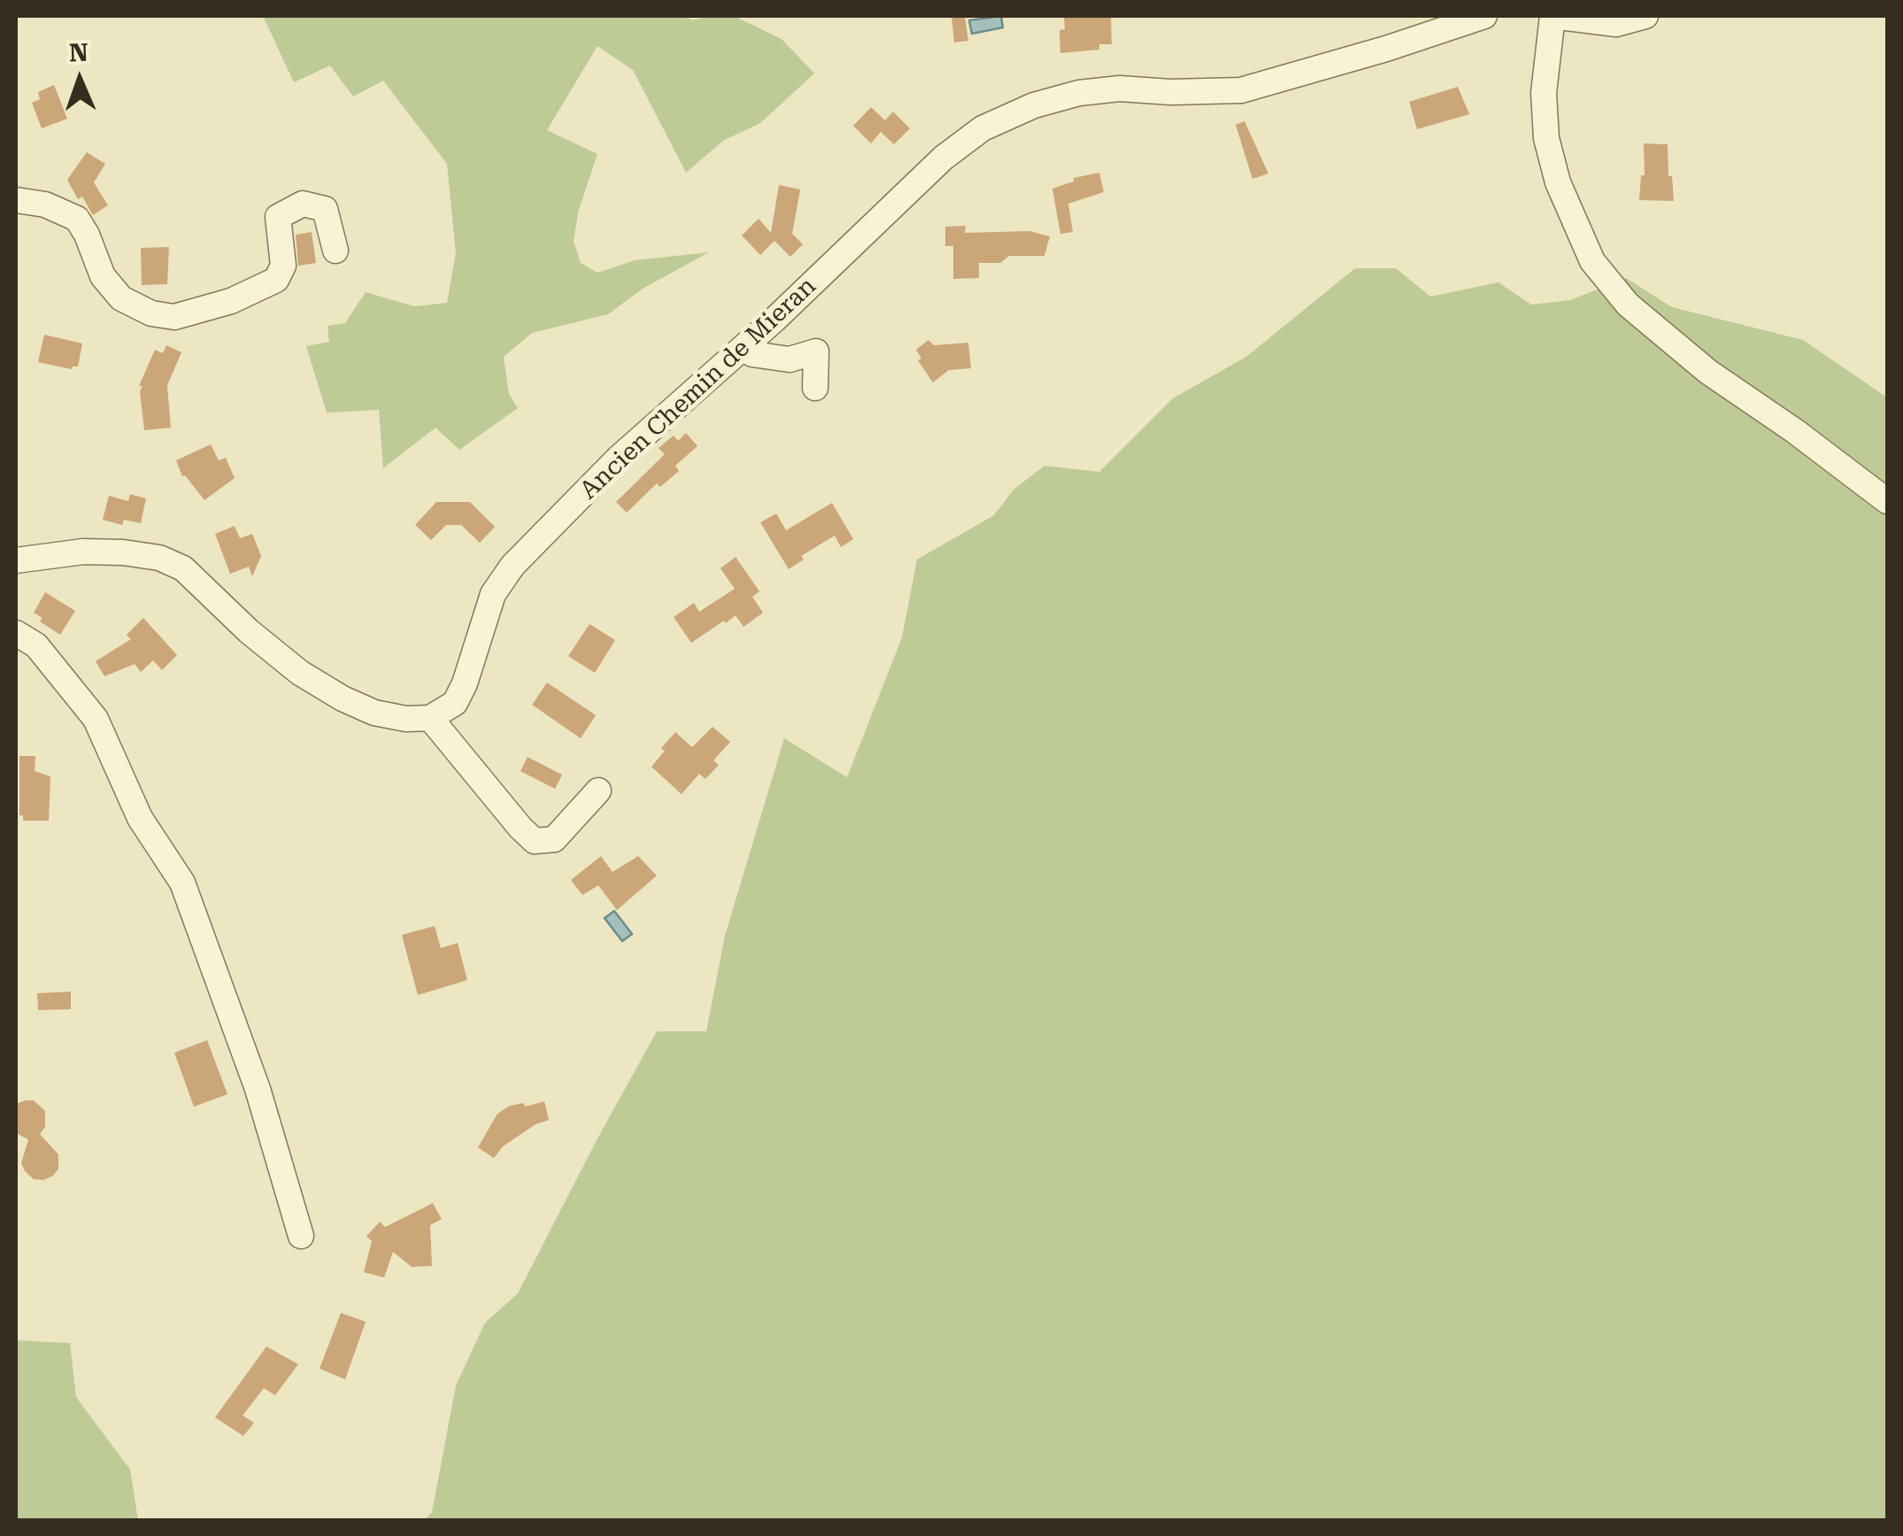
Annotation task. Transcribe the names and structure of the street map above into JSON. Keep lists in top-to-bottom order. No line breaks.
{"streets":{"street":["Ancien Chemin de Mieran"]},"north":"top"}
